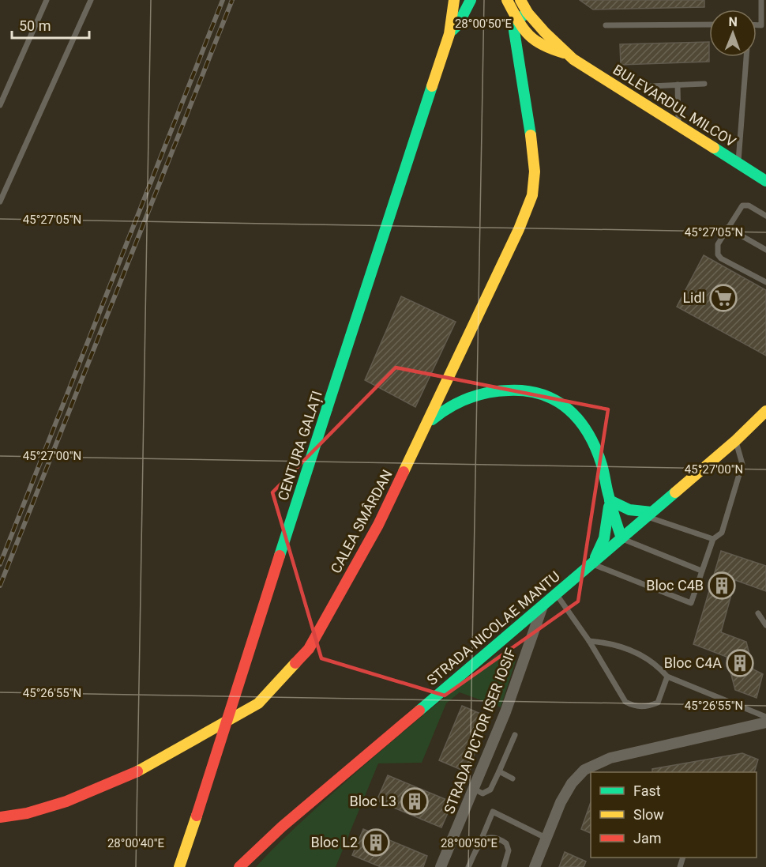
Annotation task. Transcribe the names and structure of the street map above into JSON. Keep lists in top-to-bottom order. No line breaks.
{"streets":{"main road":["BULEVARDUL MILCOV","CENTURA GALAȚI","CALEA SMÂRDAN","STRADA NICOLAE MANTU"],"street":["STRADA PICTOR ISER IOSIF"]},"crossings":[["BULEVARDUL MILCOV","CALEA SMÂRDAN"],["STRADA NICOLAE MANTU","STRADA PICTOR ISER IOSIF"]],"places":{"supermarket":["Lidl"],"building":["Bloc C4B","Bloc C4A","Bloc L3","Bloc L2"]},"legend":["Fast","Slow","Jam"],"scale_bar":"50 m","north":"top","coordinates":["28°00'50\"E","45°27'05\"N","45°27'00\"N","45°26'55\"N","28°00'40\"E"]}
